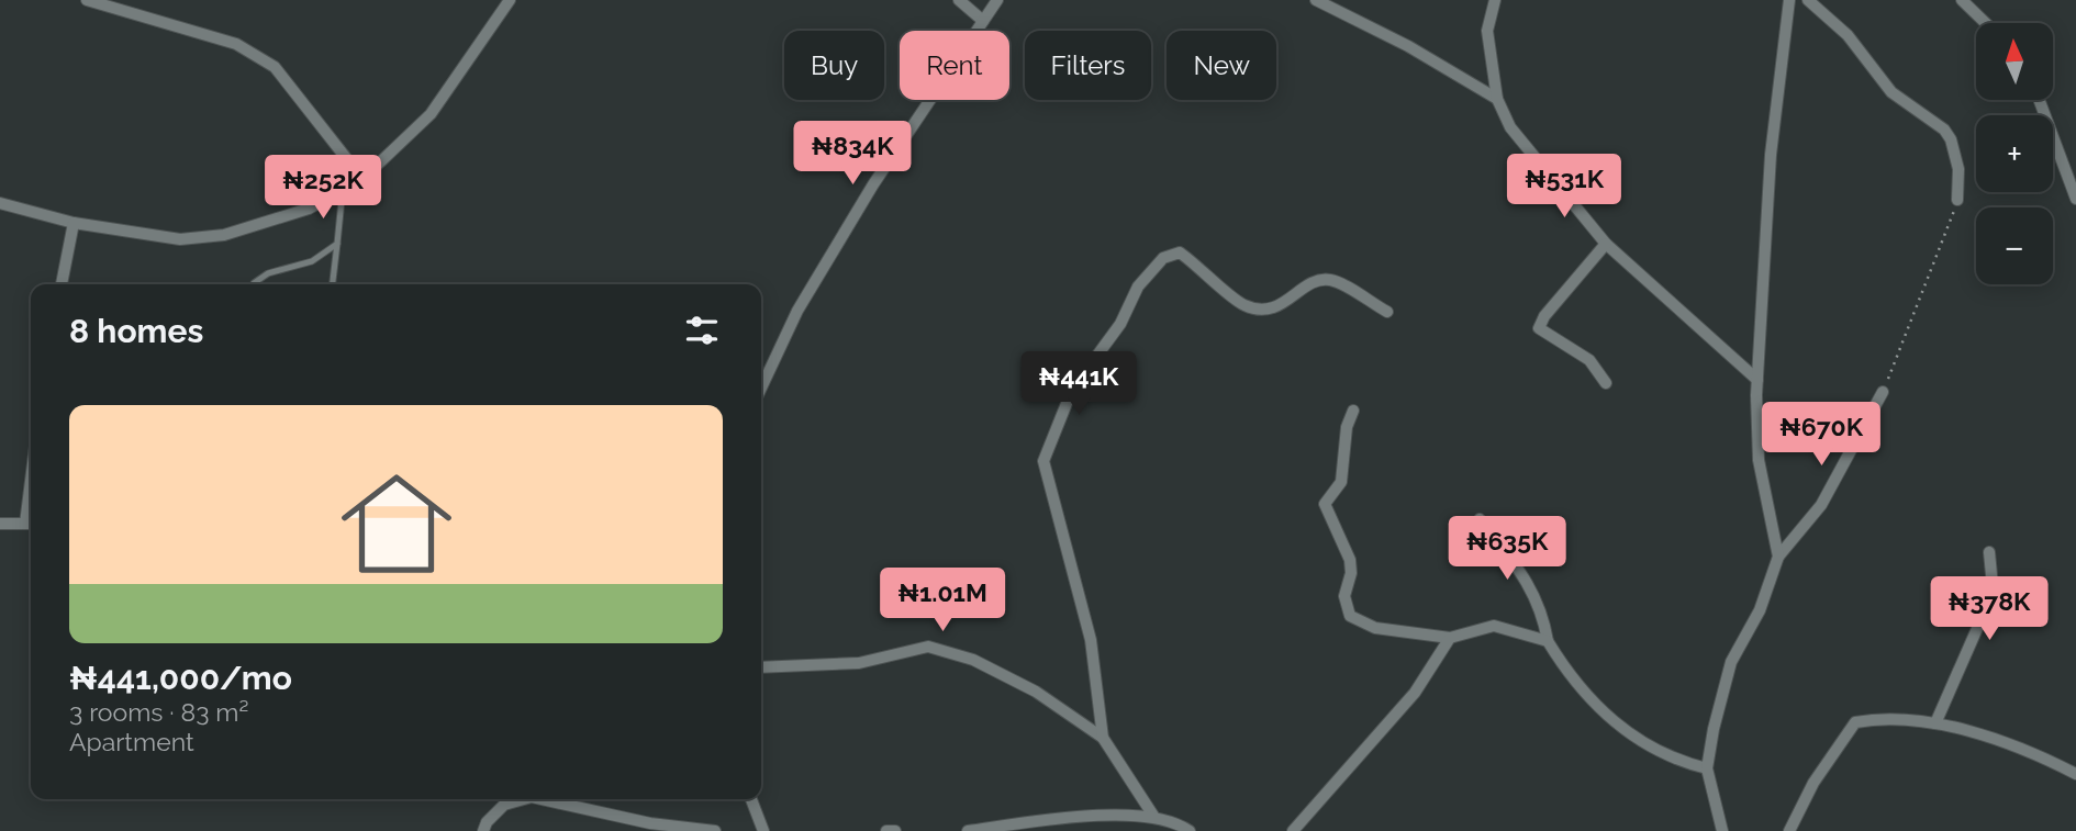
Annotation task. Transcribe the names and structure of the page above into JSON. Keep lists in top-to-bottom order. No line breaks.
{"north":"top","page":{"map_buttons":["+","−"],"chip":["Buy","Rent","Filters","New"],"price":["₦834K","₦531K","₦252K","₦441K","₦670K","₦635K","₦1.01M","₦378K"],"heading":"8 homes","list":[{"name":"₦441,000/mo","note":"3 rooms · 83 m² · Apartment"}]}}
